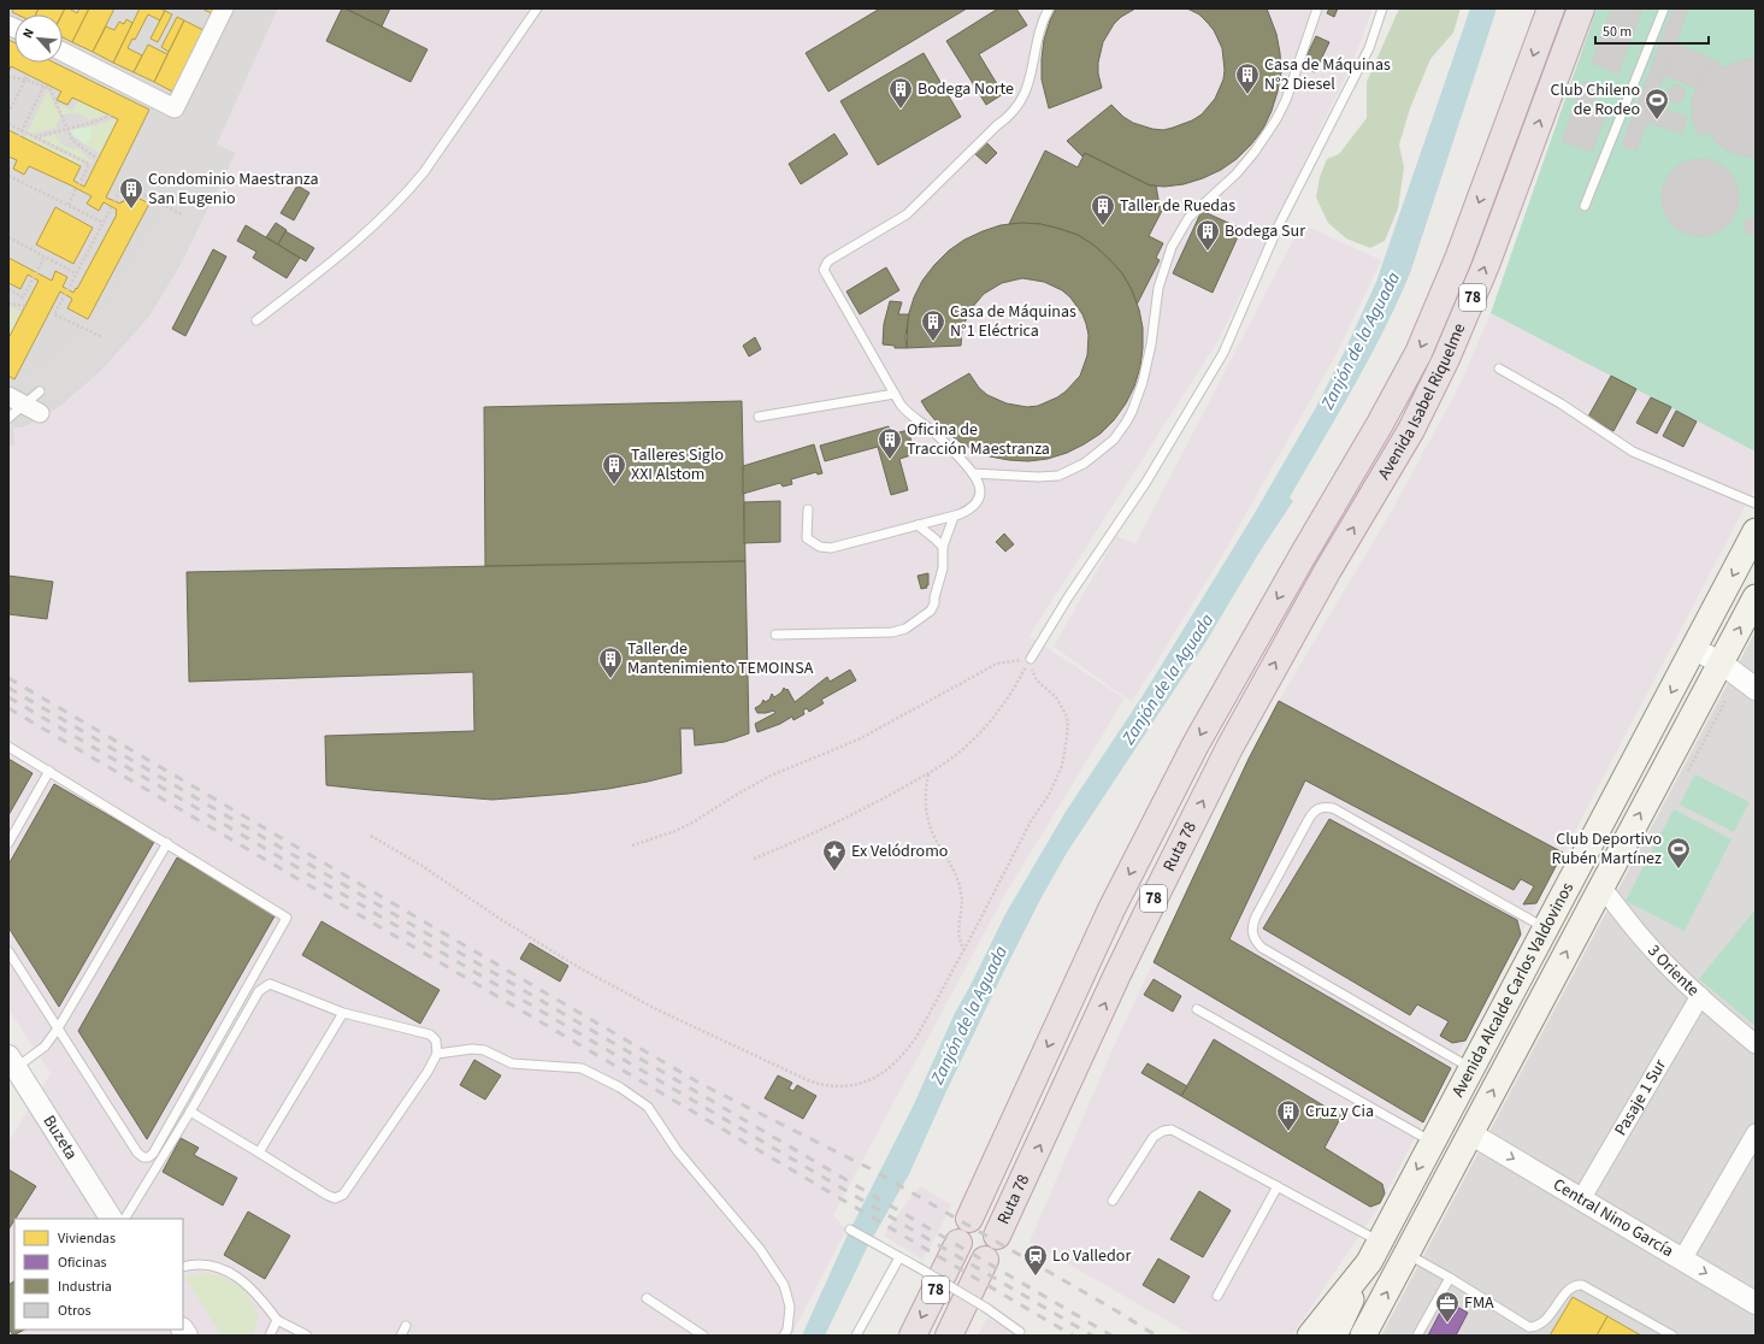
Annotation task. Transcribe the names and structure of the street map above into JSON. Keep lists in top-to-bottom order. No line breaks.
{"streets":{"highway":["78","Avenida Isabel Riquelme","Ruta 78"],"main road":["Avenida Alcalde Carlos Valdovinos"],"street":["3 Oriente","Pasaje 1 Sur","Buzeta","Central Nino García"]},"crossings":[["Avenida Isabel Riquelme","Ruta 78"],["3 Oriente","Avenida Alcalde Carlos Valdovinos"],["3 Oriente","Pasaje 1 Sur"],["Avenida Alcalde Carlos Valdovinos","Central Nino García"],["Pasaje 1 Sur","Central Nino García"]],"one_way":["Central Nino García"],"water":["Zanjón de la Aguada"],"places":{"building":["Casa de Máquinas N°2 Diesel","Bodega Norte","Condominio Maestranza San Eugenio","Taller de Ruedas","Bodega Sur","Casa de Máquinas N°1 Eléctrica","Oficina de Tracción Maestranza","Talleres Siglo XXI Alstom","Taller de Mantenimiento TEMOINSA","Cruz y Cia"],"sports":["Club Chileno de Rodeo","Club Deportivo Rubén Martínez"],"place":["Ex Velódromo"],"station":["Lo Valledor"],"office":["FMA"]},"legend":["Viviendas","Oficinas","Industria","Otros"],"scale_bar":"50 m","north":"top left"}
